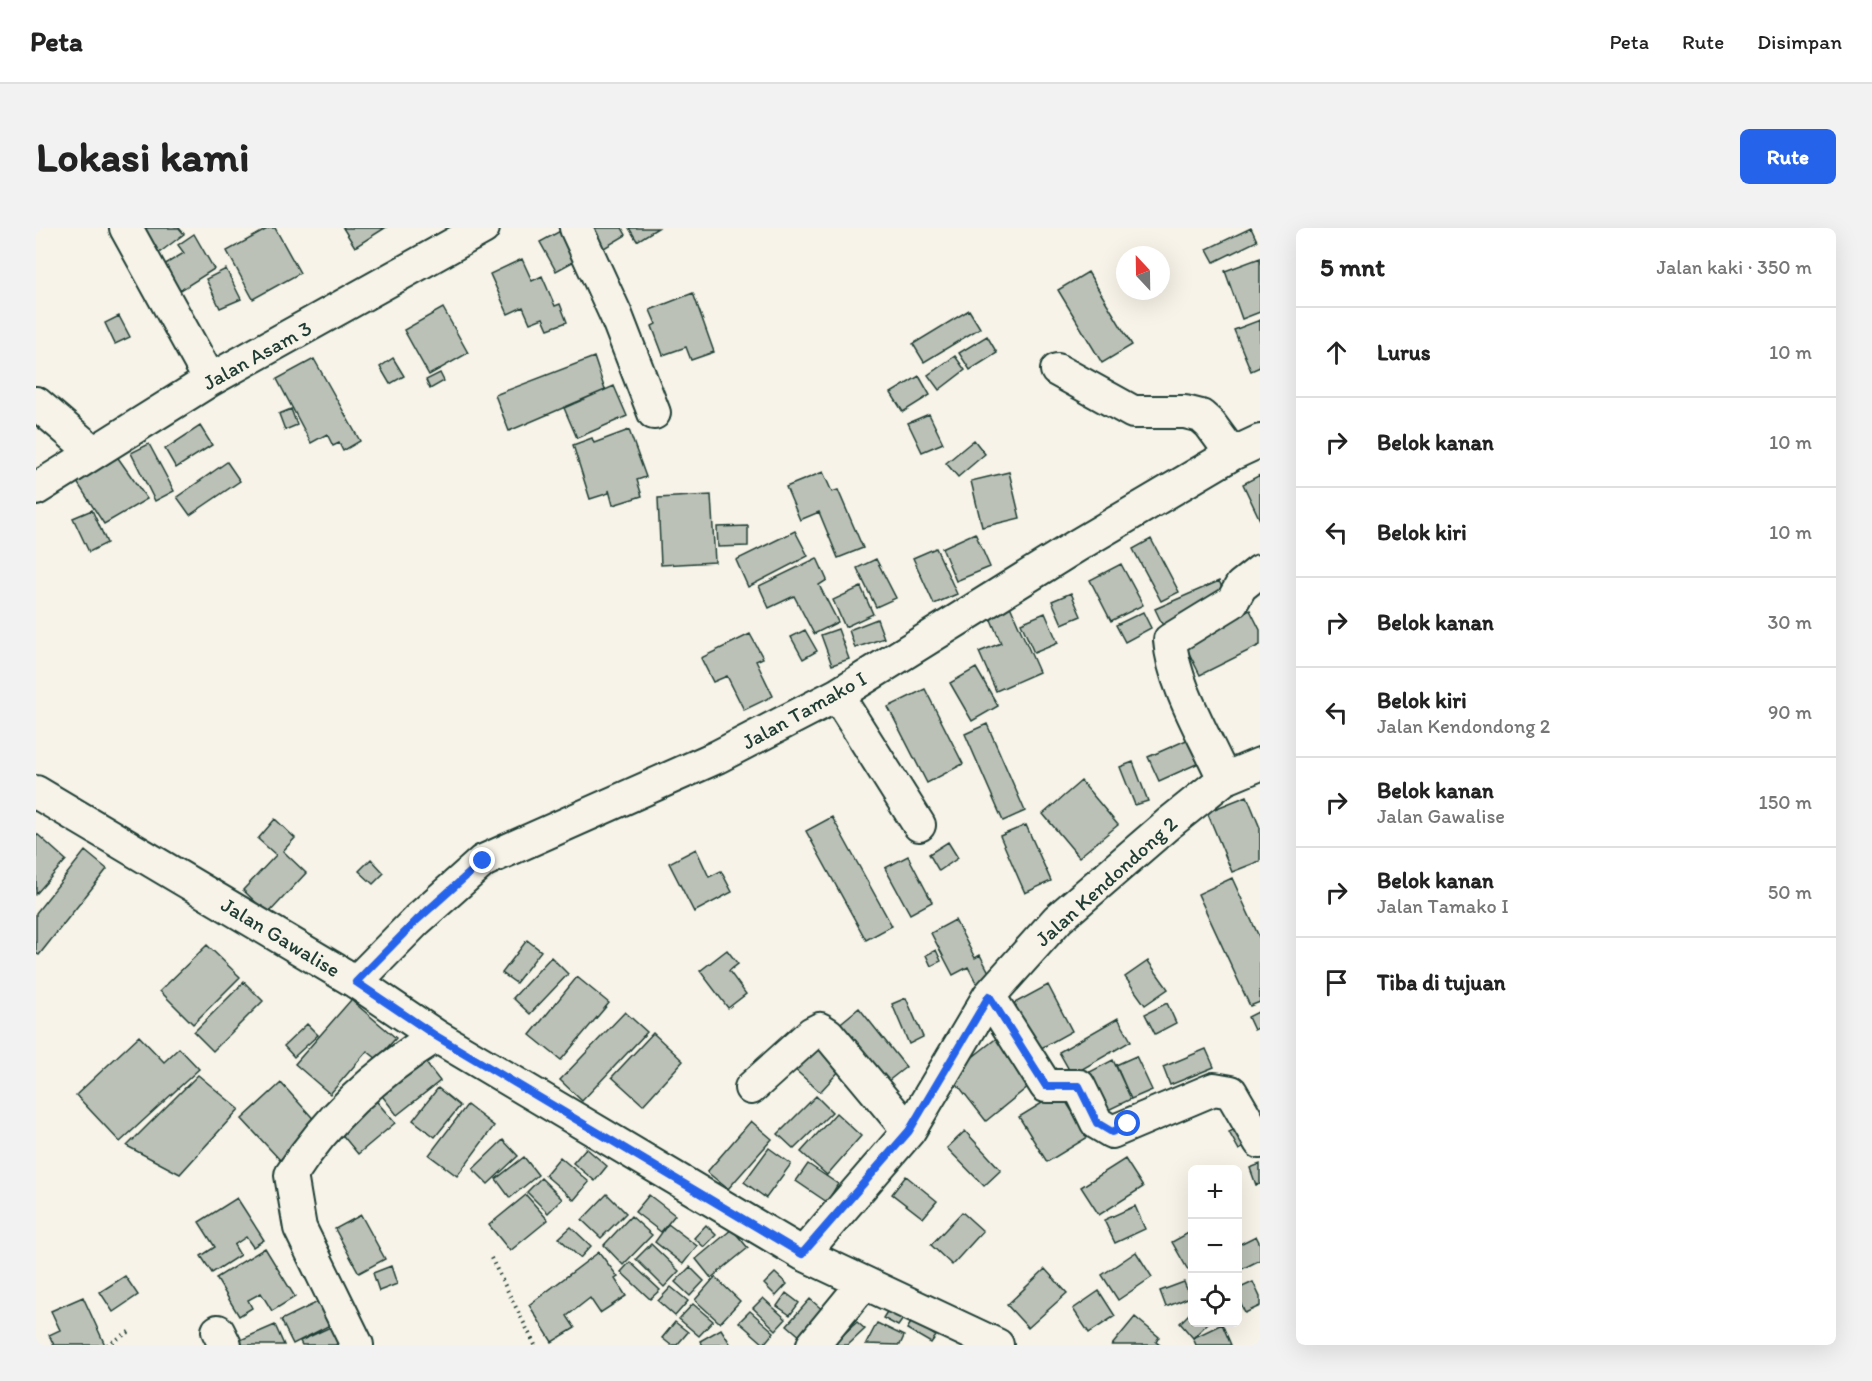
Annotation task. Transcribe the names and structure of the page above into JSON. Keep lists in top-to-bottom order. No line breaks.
{"streets":{"street":["Jalan Asam 3","Jalan Tamako I","Jalan Kendondong 2","Jalan Gawalise"]},"crossings":[["Jalan Tamako I","Jalan Gawalise"],["Jalan Kendondong 2","Jalan Gawalise"]],"north":"top","page":{"header":"Peta","nav":["Peta","Rute","Disimpan"],"buttons":"Rute","title":"Lokasi kami","heading":["5 mnt","Jalan kaki · 350 m"],"list":[["Lurus","10 m"],["Belok kanan","10 m"],["Belok kiri","10 m"],["Belok kanan","30 m"],["Belok kiri","Jalan Kendondong 2","90 m"],["Belok kanan","Jalan Gawalise","150 m"],["Belok kanan","Jalan Tamako I","50 m"],"Tiba di tujuan"],"map_buttons":["+","−"]}}
